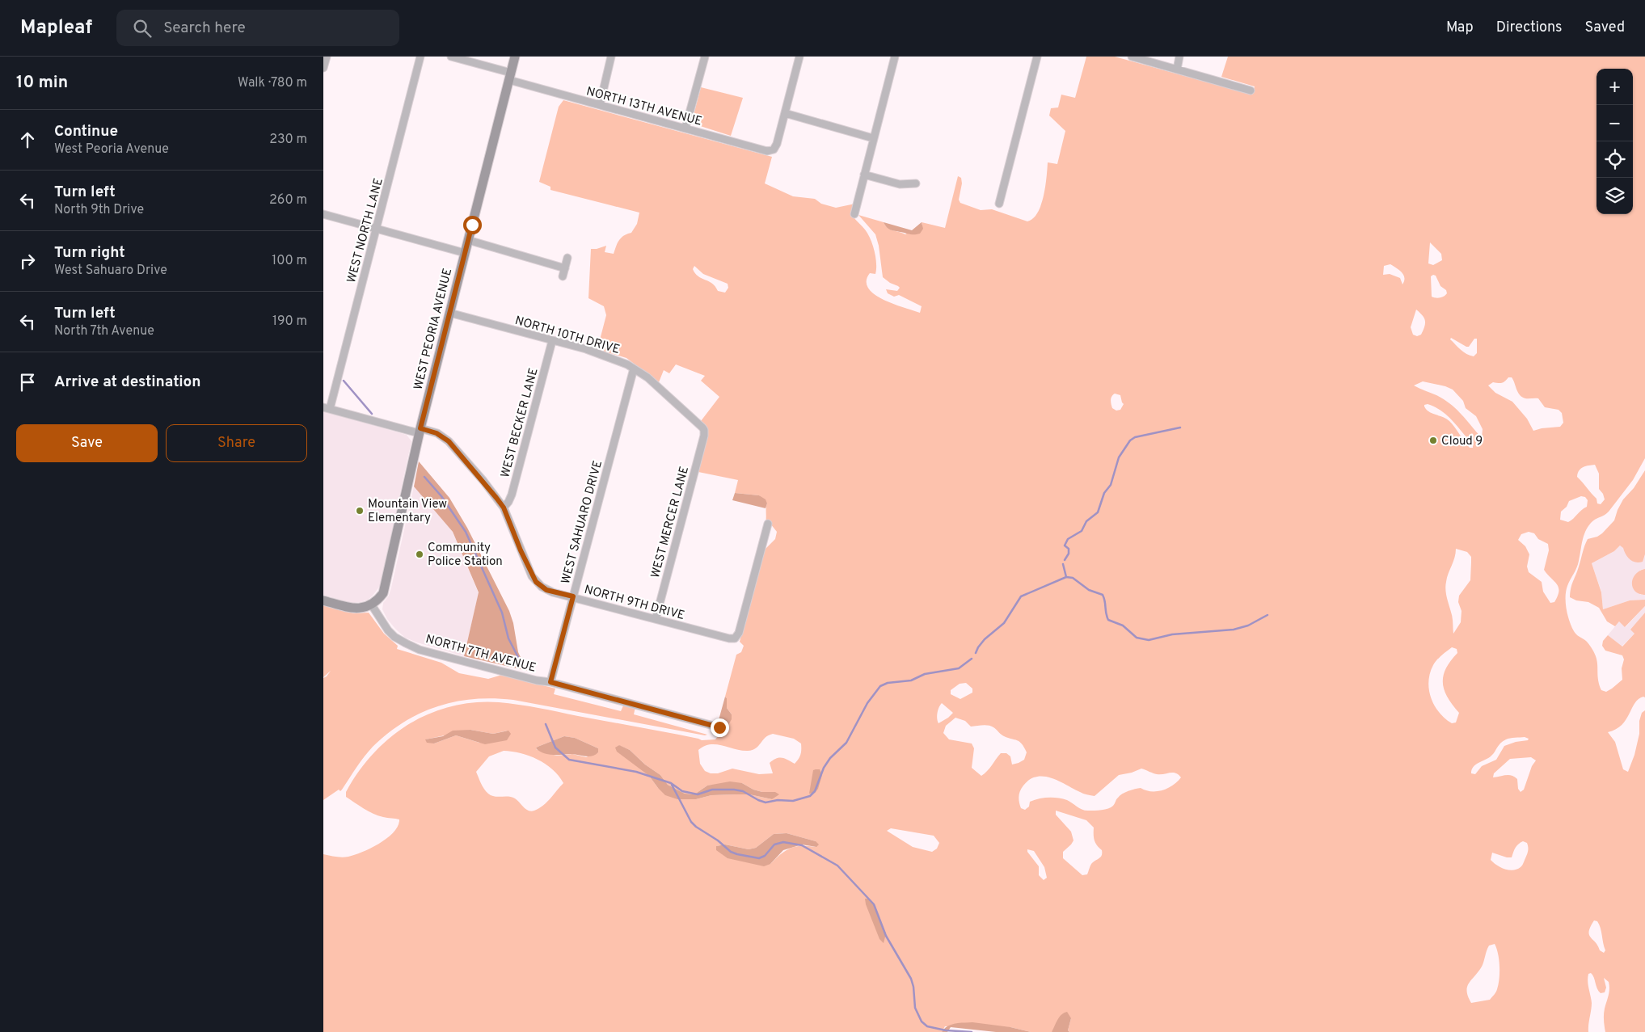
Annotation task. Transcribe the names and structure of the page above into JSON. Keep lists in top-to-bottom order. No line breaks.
{"streets":{"main road":["WEST PEORIA AVENUE"],"street":["NORTH 13TH AVENUE","WEST NORTH LANE","NORTH 10TH DRIVE","WEST BECKER LANE","WEST SAHUARO DRIVE","WEST MERCER LANE","NORTH 9TH DRIVE","NORTH 7TH AVENUE"]},"crossings":[["NORTH 13TH AVENUE","WEST PEORIA AVENUE"],["WEST NORTH LANE","NORTH 9TH DRIVE"],["WEST PEORIA AVENUE","NORTH 10TH DRIVE"],["WEST PEORIA AVENUE","NORTH 9TH DRIVE"],["WEST PEORIA AVENUE","NORTH 7TH AVENUE"],["NORTH 10TH DRIVE","WEST BECKER LANE"],["NORTH 10TH DRIVE","WEST SAHUARO DRIVE"],["NORTH 10TH DRIVE","WEST MERCER LANE"],["WEST BECKER LANE","NORTH 9TH DRIVE"],["WEST SAHUARO DRIVE","NORTH 9TH DRIVE"],["WEST SAHUARO DRIVE","NORTH 7TH AVENUE"],["WEST MERCER LANE","NORTH 9TH DRIVE"]],"places":["Cloud 9","Mountain View Elementary","Community Police Station"],"page":{"header":"Mapleaf","search":"Search here","nav":["Map","Directions","Saved"],"heading":["10 min","Walk · 780 m"],"map_buttons":["+","−"],"list":[["Continue","West Peoria Avenue","230 m"],["Turn left","North 9th Drive","260 m"],["Turn right","West Sahuaro Drive","100 m"],["Turn left","North 7th Avenue","190 m"],"Arrive at destination"],"buttons":["Save","Share"]}}
